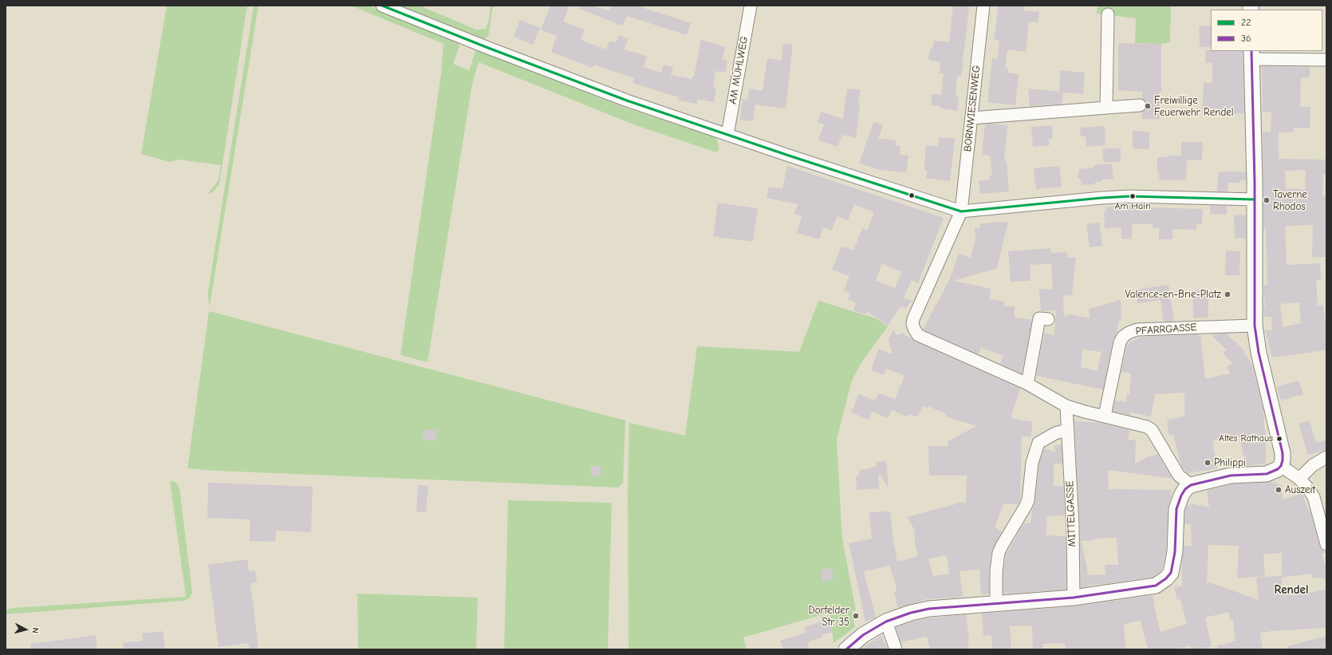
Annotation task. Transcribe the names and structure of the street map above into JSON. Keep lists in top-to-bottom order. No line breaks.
{"streets":{"street":["AM MÜHLWEG","BORNWIESENWEG","PFARRGASSE","MITTELGASSE"]},"crossings":[["BORNWIESENWEG","PFARRGASSE"],["BORNWIESENWEG","MITTELGASSE"]],"districts":["Rendel"],"places":["Freiwillige Feuerwehr Rendel","Am Hain","Taverne Rhodos","Valence-en-Brie-Platz","Altes Rathaus","Philippi","Auszeit","Dorfelder Str. 35"],"lines":["transit line 22","transit line 36"],"legend":["22","36"],"north":"right"}
